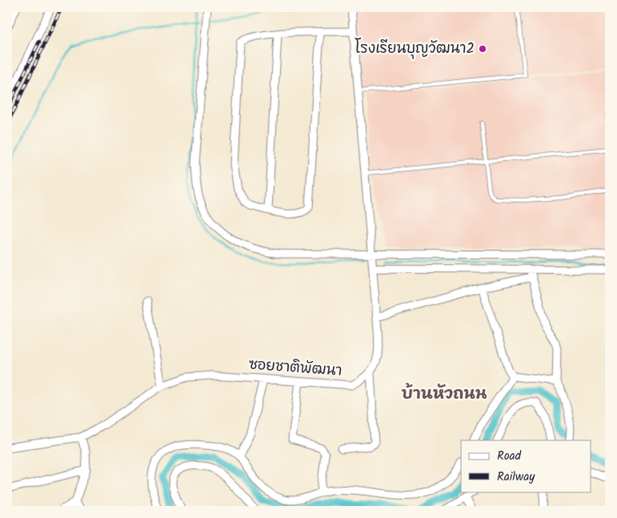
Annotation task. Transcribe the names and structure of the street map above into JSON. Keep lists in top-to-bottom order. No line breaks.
{"streets":{"street":["ซอยชาติพัฒนา"]},"districts":["บ้านหัวถนน"],"places":["โรงเรียนบุญวัฒนา2"],"legend":["Road","Railway"]}
